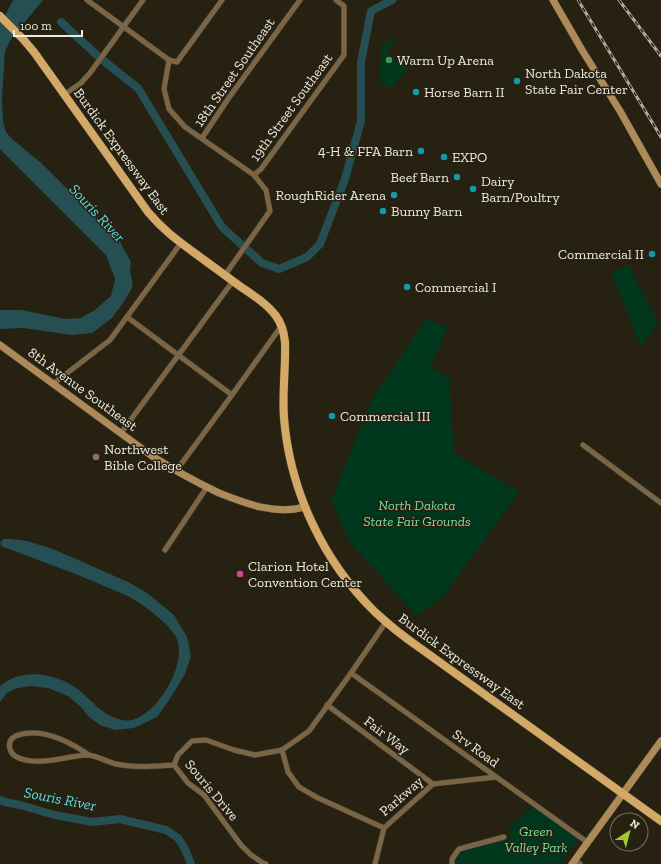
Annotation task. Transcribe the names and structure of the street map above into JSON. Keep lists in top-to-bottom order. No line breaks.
{"streets":{"main road":["Burdick Expressway East"],"street":["18th Street Southeast","19th Street Southeast","8th Avenue Southeast","Fair Way","Srv Road","Souris Drive","Parkway"]},"crossings":[["19th Street Southeast","Burdick Expressway East"],["Burdick Expressway East","8th Avenue Southeast"],["Burdick Expressway East","Souris Drive"],["Fair Way","Souris Drive"],["Fair Way","Parkway"],["Srv Road","Souris Drive"],["Srv Road","Parkway"]],"water":["Souris River"],"parks":["North Dakota State Fair Grounds","Green Valley Park"],"places":["Warm Up Arena","North Dakota State Fair Center","Horse Barn II","4-H & FFA Barn","EXPO","Beef Barn","Dairy Barn/Poultry","RoughRider Arena","Bunny Barn","Commercial II","Commercial I","Commercial III","Northwest Bible College","Clarion Hotel Convention Center"],"scale_bar":"100 m","north":"top right"}
